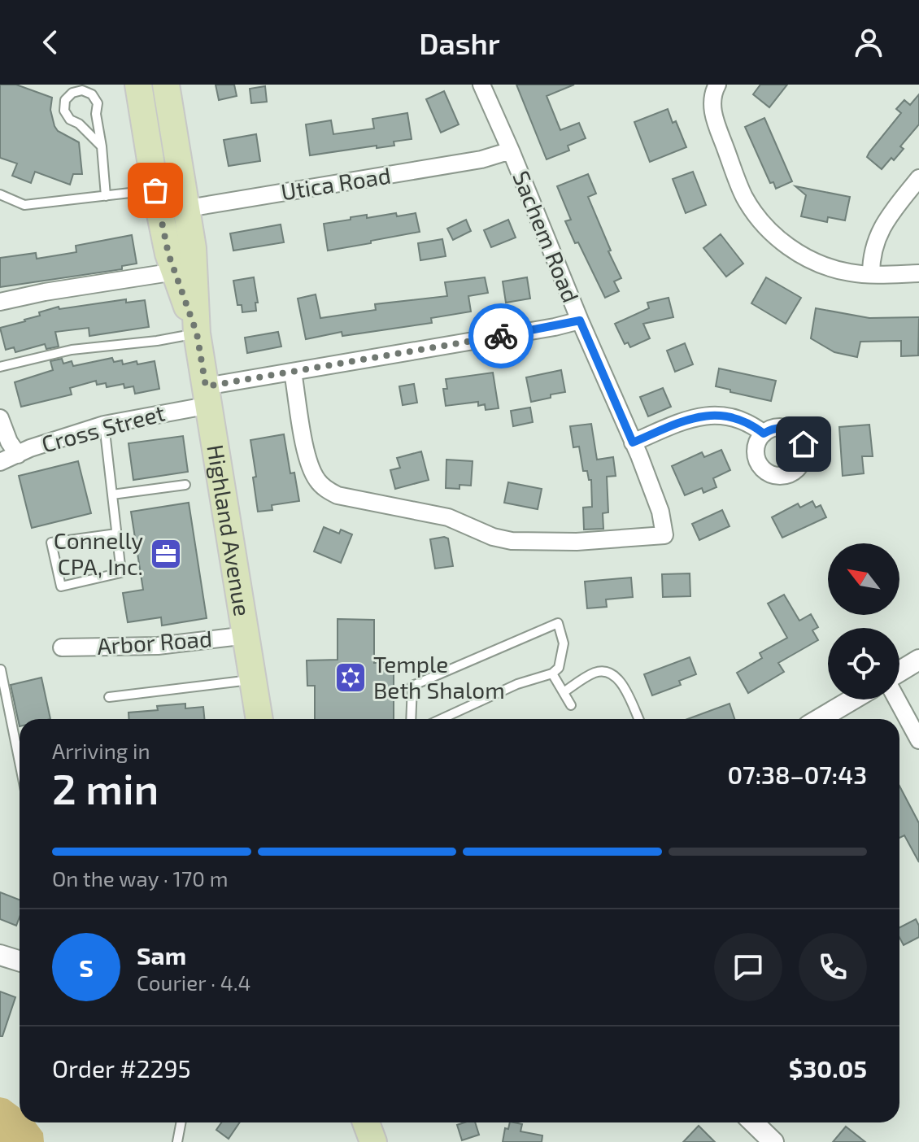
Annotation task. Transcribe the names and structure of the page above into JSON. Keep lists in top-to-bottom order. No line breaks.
{"streets":{"main road":["Highland Avenue"],"street":["Utica Road","Sachem Road","Cross Street","Arbor Road"]},"crossings":[["Utica Road","Sachem Road"],["Utica Road","Highland Avenue"],["Sachem Road","Cross Street"],["Cross Street","Highland Avenue"],["Highland Avenue","Arbor Road"]],"places":{"office":["Connelly CPA, Inc."],"synagogue":["Temple Beth Shalom"]},"north":"top left","page":{"header":"Dashr","heading":["2 min","Arriving in","07:38–07:43"],"panel":["Sam","Courier · 4.4","Order #2295","$30.05"],"bar":"On the way · 170 m","round":"S"}}
